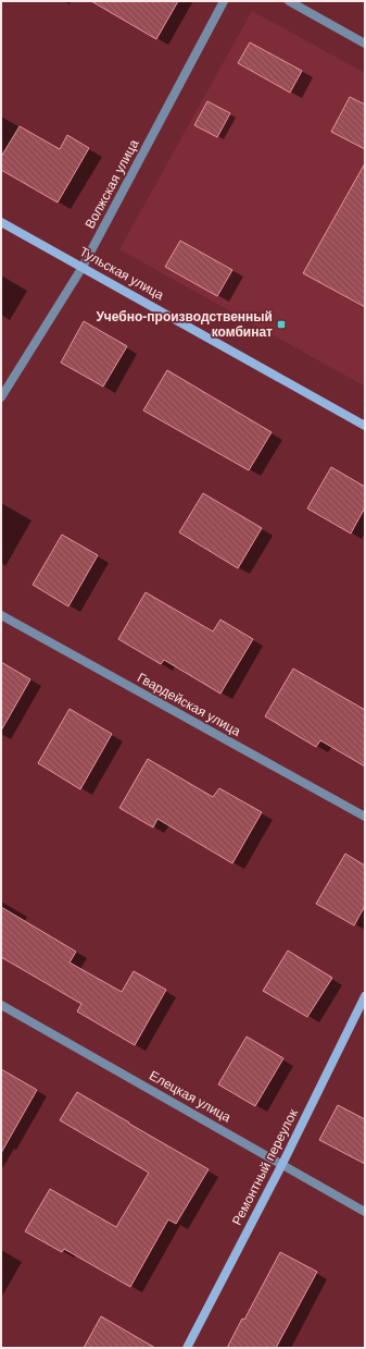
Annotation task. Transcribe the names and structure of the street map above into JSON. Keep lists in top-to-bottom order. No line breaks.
{"streets":{"main road":["Тульская улица","Ремонтный переулок"],"street":["Волжская улица","Гвардейская улица","Елецкая улица"]},"crossings":[["Волжская улица","Тульская улица"],["Елецкая улица","Ремонтный переулок"]],"places":{"transit":["Учебно-производственный комбинат"]}}
